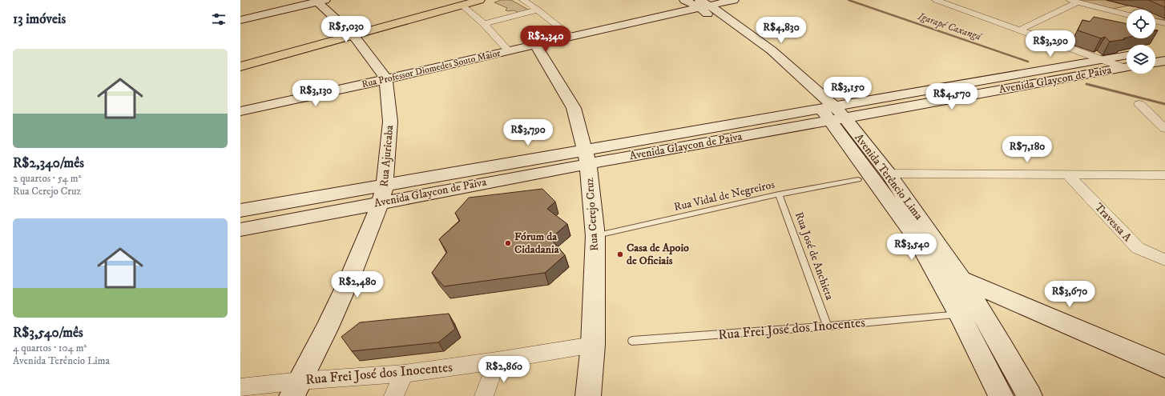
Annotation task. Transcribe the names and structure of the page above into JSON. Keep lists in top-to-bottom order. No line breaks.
{"streets":{"main road":["Rua Professor Diomedes Souto Maior","Avenida Glaycon de Paiva","Rua Ajuricaba","Avenida Terêncio Lima","Rua Cerejo Cruz"],"street":["Travessa A","Rua Frei José dos Inocentes"],"lane":["Rua Vidal de Negreiros","Rua José de Anchieta"]},"crossings":[["Rua Professor Diomedes Souto Maior","Rua Ajuricaba"],["Rua Professor Diomedes Souto Maior","Avenida Terêncio Lima"],["Rua Professor Diomedes Souto Maior","Rua Cerejo Cruz"],["Avenida Glaycon de Paiva","Rua Ajuricaba"],["Avenida Glaycon de Paiva","Avenida Terêncio Lima"],["Avenida Glaycon de Paiva","Rua Cerejo Cruz"],["Rua Ajuricaba","Rua Frei José dos Inocentes"],["Rua Vidal de Negreiros","Rua Cerejo Cruz"],["Rua Vidal de Negreiros","Rua José de Anchieta"],["Rua Cerejo Cruz","Rua Frei José dos Inocentes"],["Rua José de Anchieta","Rua Frei José dos Inocentes"]],"water":["Igarapé Caxangá"],"places":["Fórum da Cidadania","Casa de Apoio de Oficiais"],"page":{"heading":"13 imóveis","price":["R$5,030","R$4,830","R$2,340","R$3,290","R$3,150","R$3,130","R$4,570","R$3,790","R$7,180","R$3,540","R$2,480","R$3,670","R$2,860"],"list":[{"name":"R$2,340/mês","note":"2 quartos · 54 m² · Rua Cerejo Cruz"},{"name":"R$3,540/mês","note":"4 quartos · 104 m² · Avenida Terêncio Lima"}]}}
